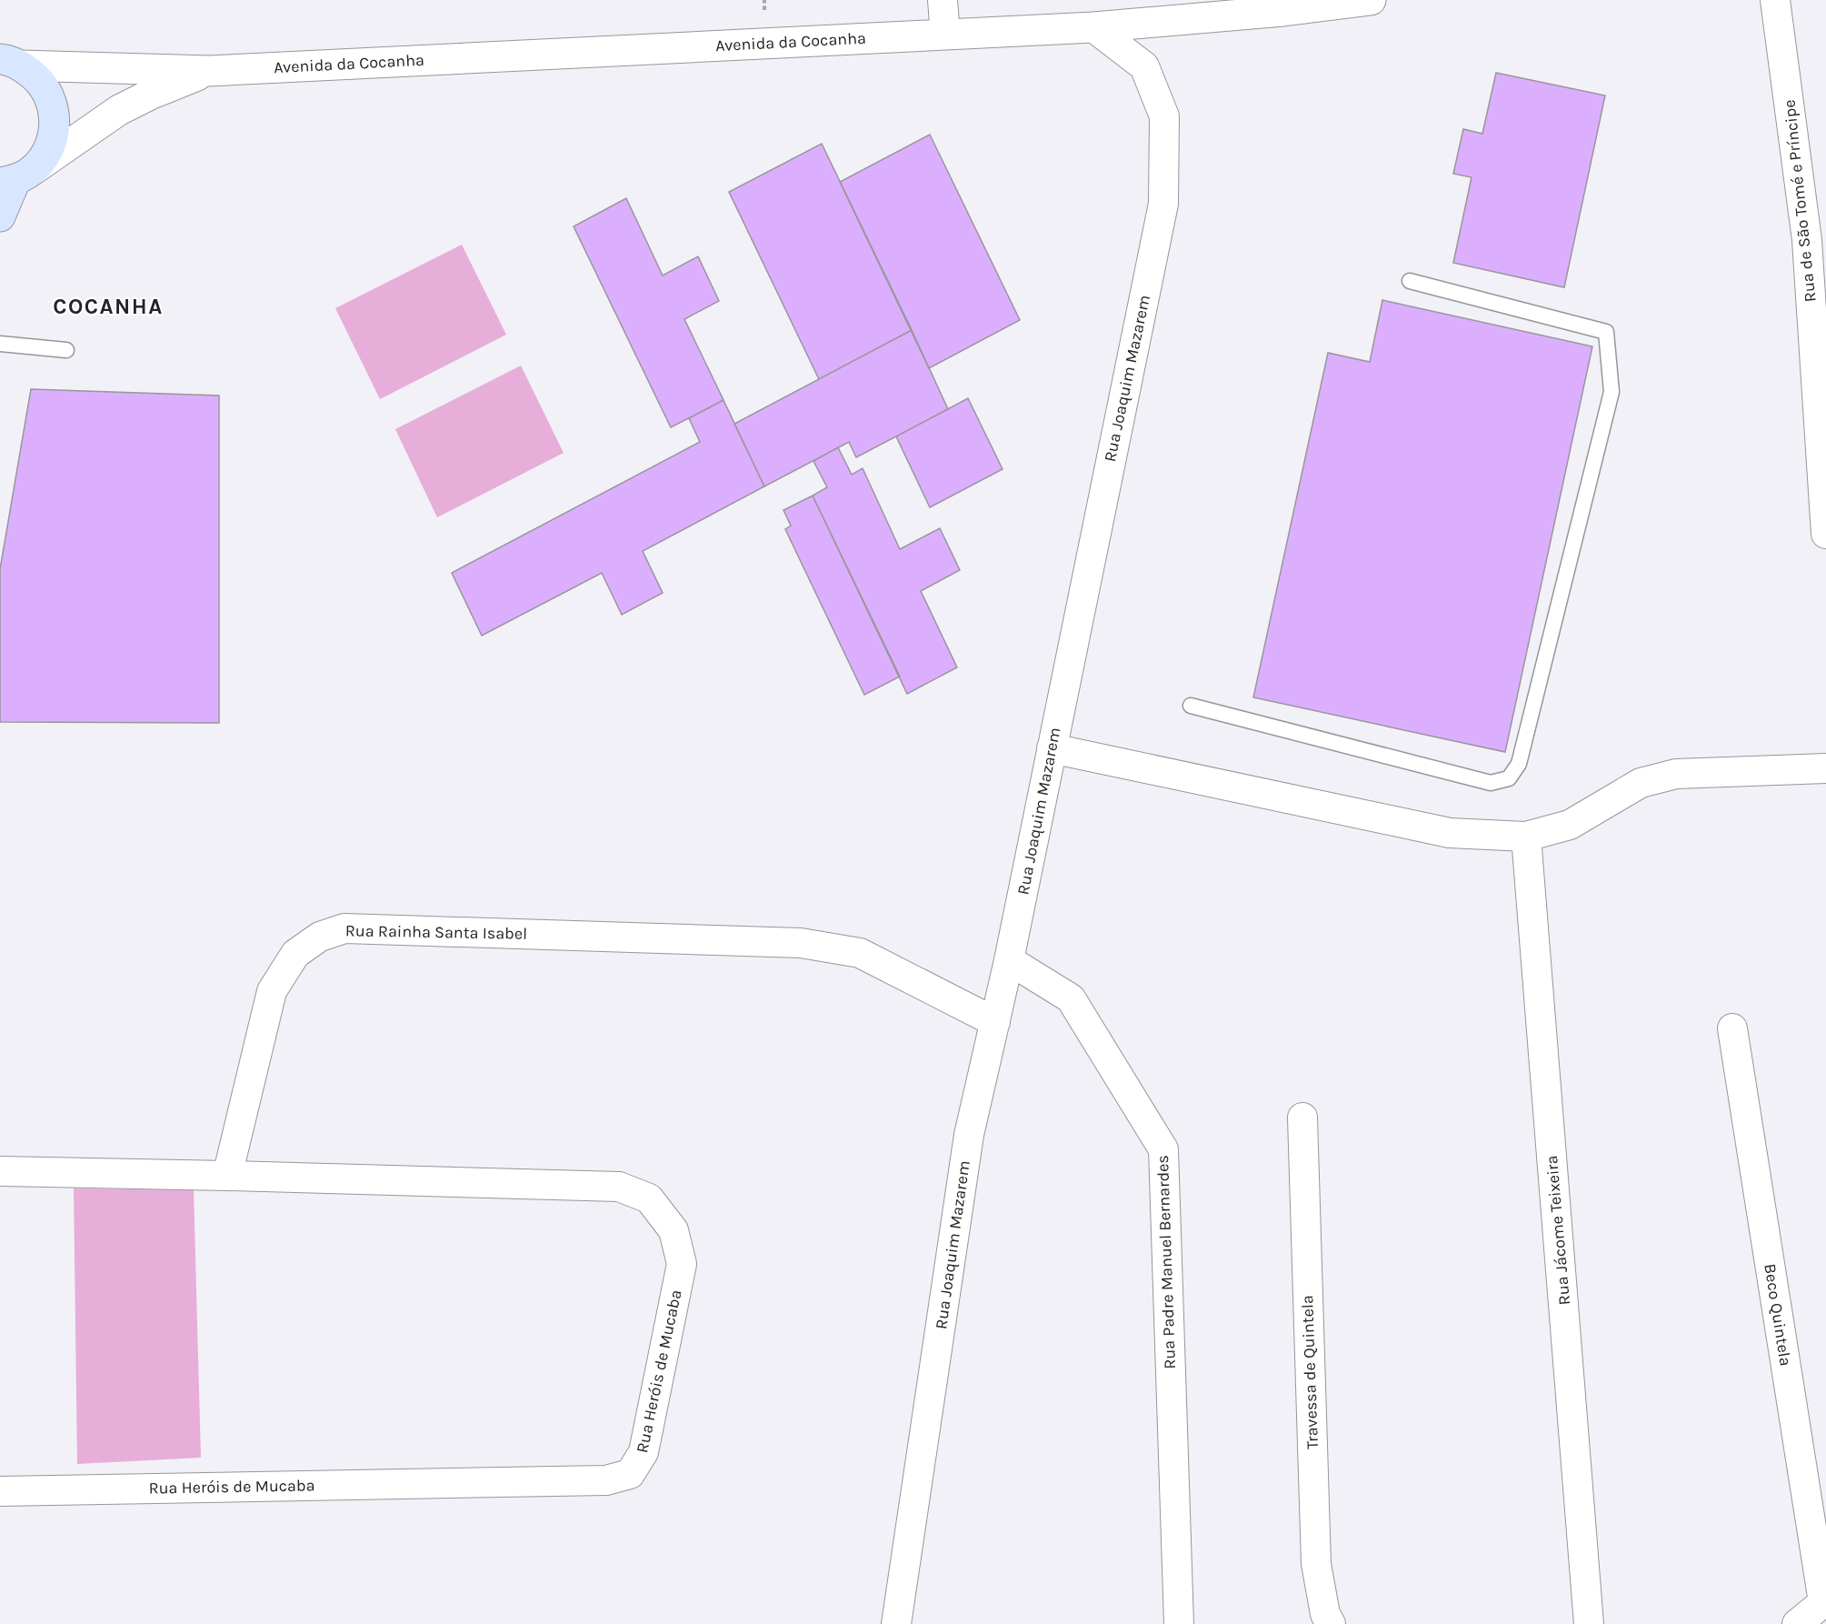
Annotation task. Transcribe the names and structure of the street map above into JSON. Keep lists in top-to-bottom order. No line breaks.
{"streets":{"street":["Avenida da Cocanha","Rua de São Tomé e Príncipe","Rua Joaquim Mazarem","Rua Rainha Santa Isabel","Rua Jácome Teixeira","Rua Padre Manuel Bernardes","Beco Quintela","Rua Heróis de Mucaba","Travessa de Quintela"]},"crossings":[["Avenida da Cocanha","Rua Joaquim Mazarem"],["Rua Joaquim Mazarem","Rua Rainha Santa Isabel"],["Rua Joaquim Mazarem","Rua Padre Manuel Bernardes"],["Rua Rainha Santa Isabel","Rua Heróis de Mucaba"]],"districts":["COCANHA"]}
